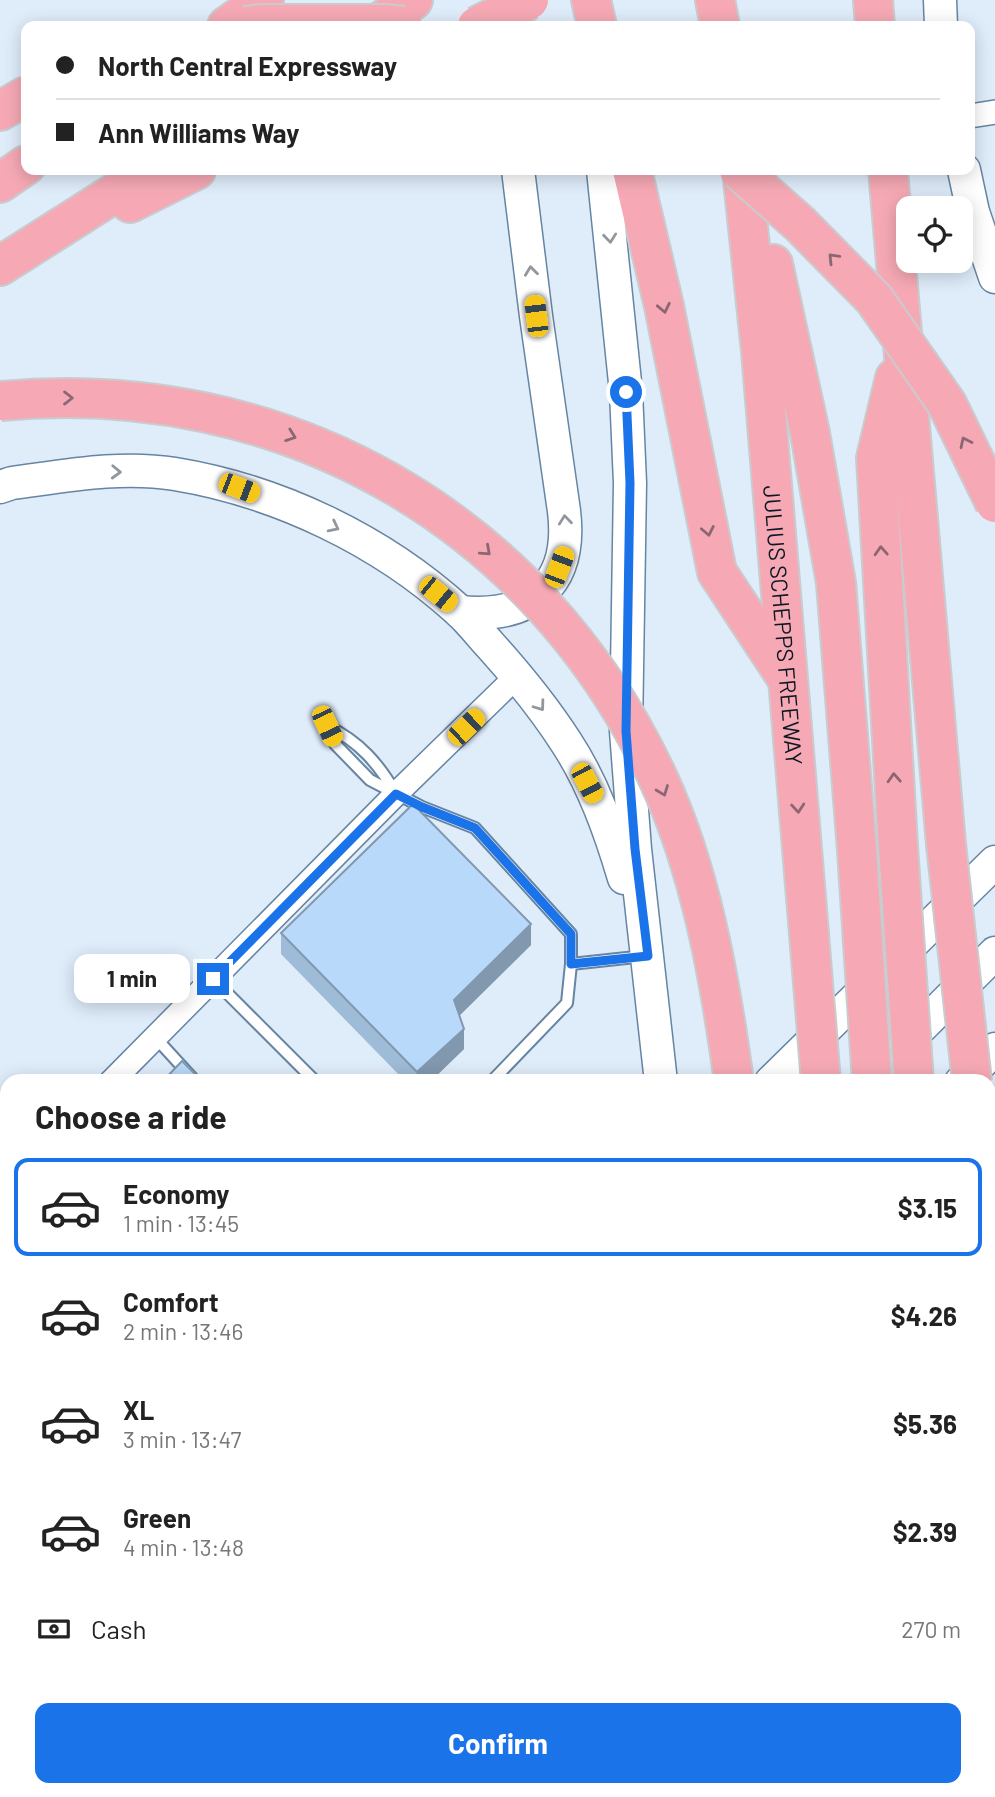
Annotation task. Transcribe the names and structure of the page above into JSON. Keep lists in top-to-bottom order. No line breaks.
{"streets":{"highway":["JULIUS SCHEPPS FREEWAY"]},"page":{"banner":["North Central Expressway","Ann Williams Way"],"bubble":"1 min","heading":"Choose a ride","list":[{"name":"Economy","note":"1 min · 13:45","value":"$3.15"},{"name":"Comfort","note":"2 min · 13:46","value":"$4.26"},{"name":"XL","note":"3 min · 13:47","value":"$5.36"},{"name":"Green","note":"4 min · 13:48","value":"$2.39"}],"pay":["Cash","270 m"],"buttons":"Confirm"}}
